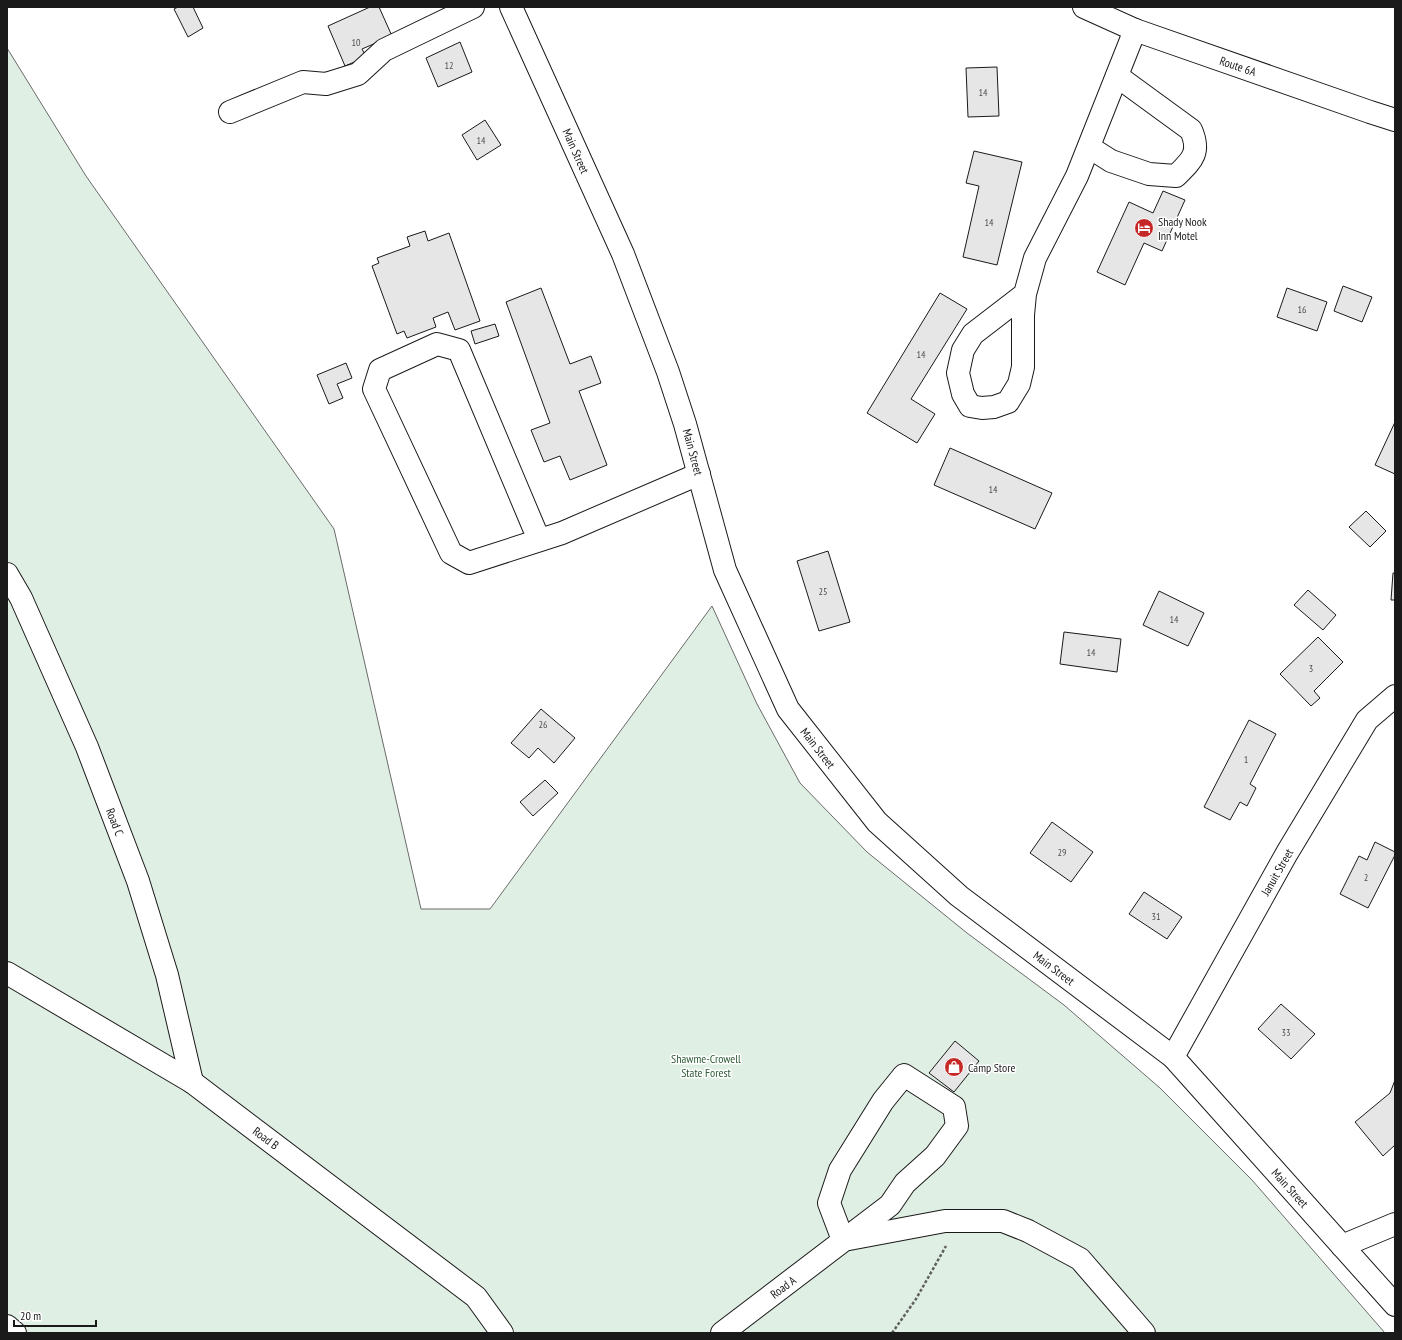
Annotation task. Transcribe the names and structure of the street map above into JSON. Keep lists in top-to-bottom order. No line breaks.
{"streets":{"main road":["Route 6A","Main Street","Road C","Januit Street","Road B","Road A"]},"crossings":[["Main Street","Januit Street"],["Road C","Road B"]],"parks":["Shawme-Crowell State Forest"],"places":{"hotel":["Shady Nook Inn Motel"],"shop":["Camp Store"]},"house_numbers":["10","12","14","14","14","16","14","14","25","14","14","3","26","1","29","2","31","33"],"scale_bar":"20 m"}
